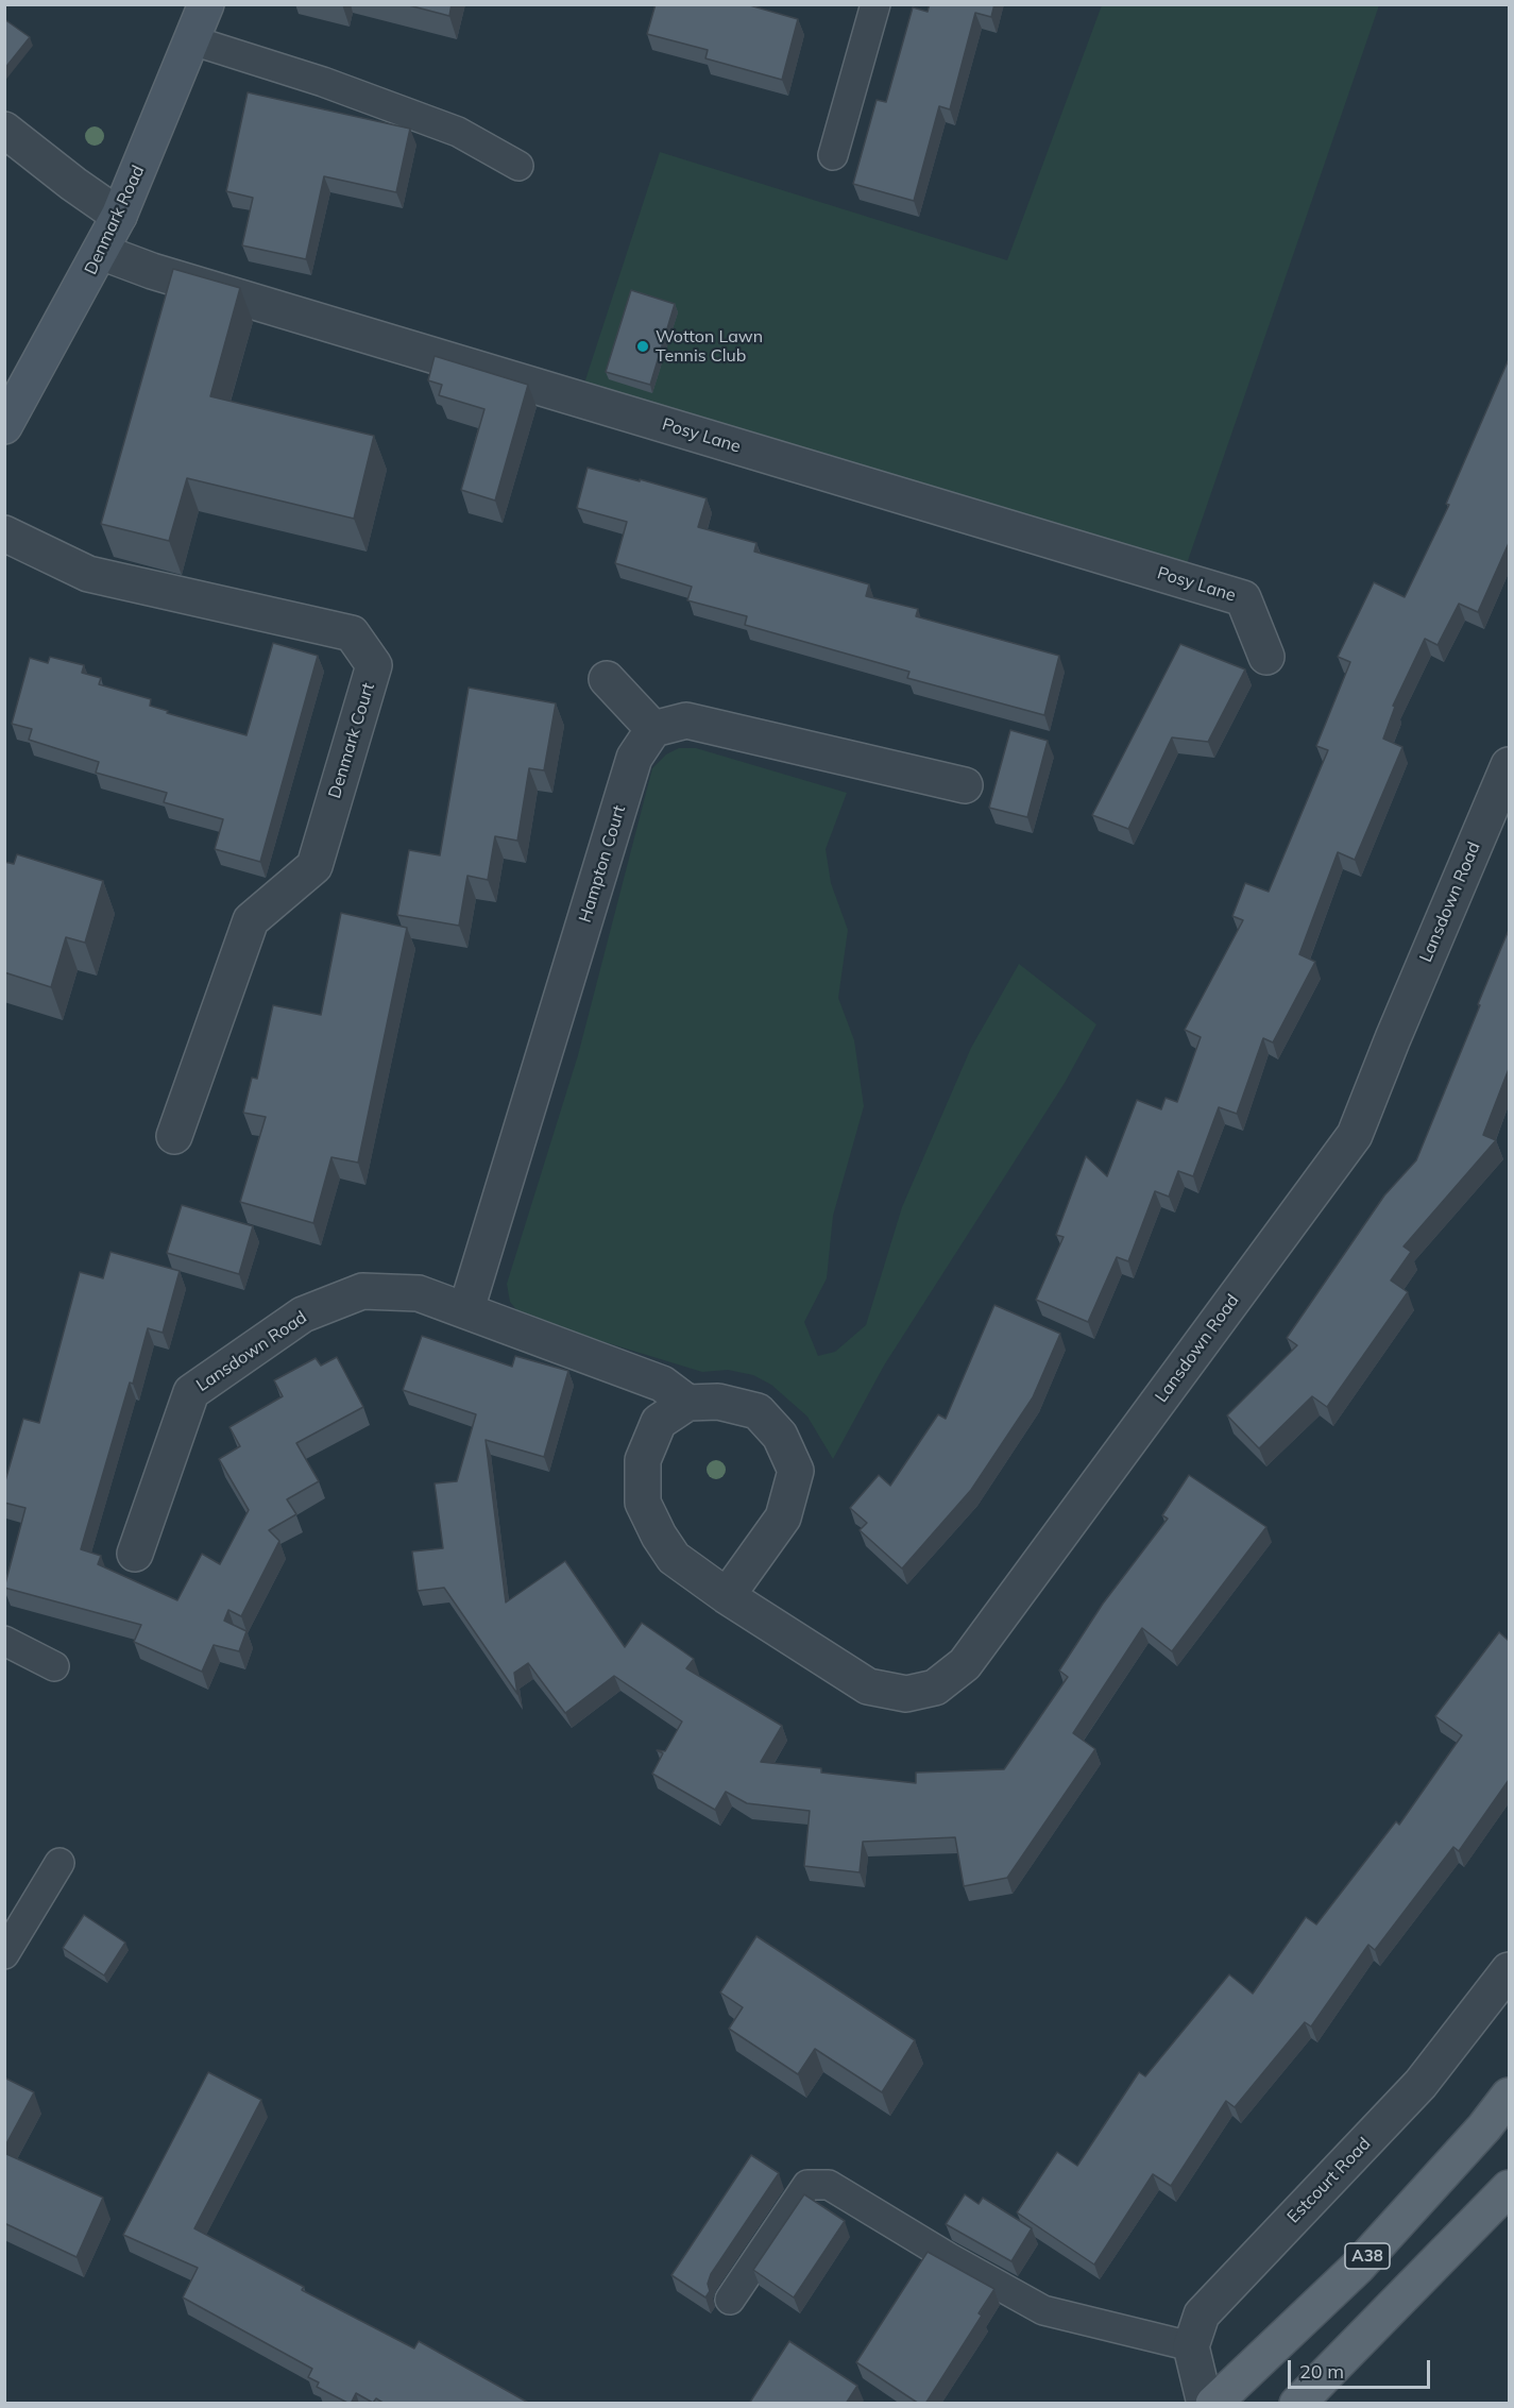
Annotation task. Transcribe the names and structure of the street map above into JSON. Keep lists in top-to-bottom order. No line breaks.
{"streets":{"main road":["A38"],"street":["Denmark Road","Posy Lane","Denmark Court","Hampton Court","Lansdown Road","Estcourt Road"]},"crossings":[["Denmark Road","Posy Lane"],["Hampton Court","Lansdown Road"]],"places":["Wotton Lawn Tennis Club"],"scale_bar":"20 m"}
